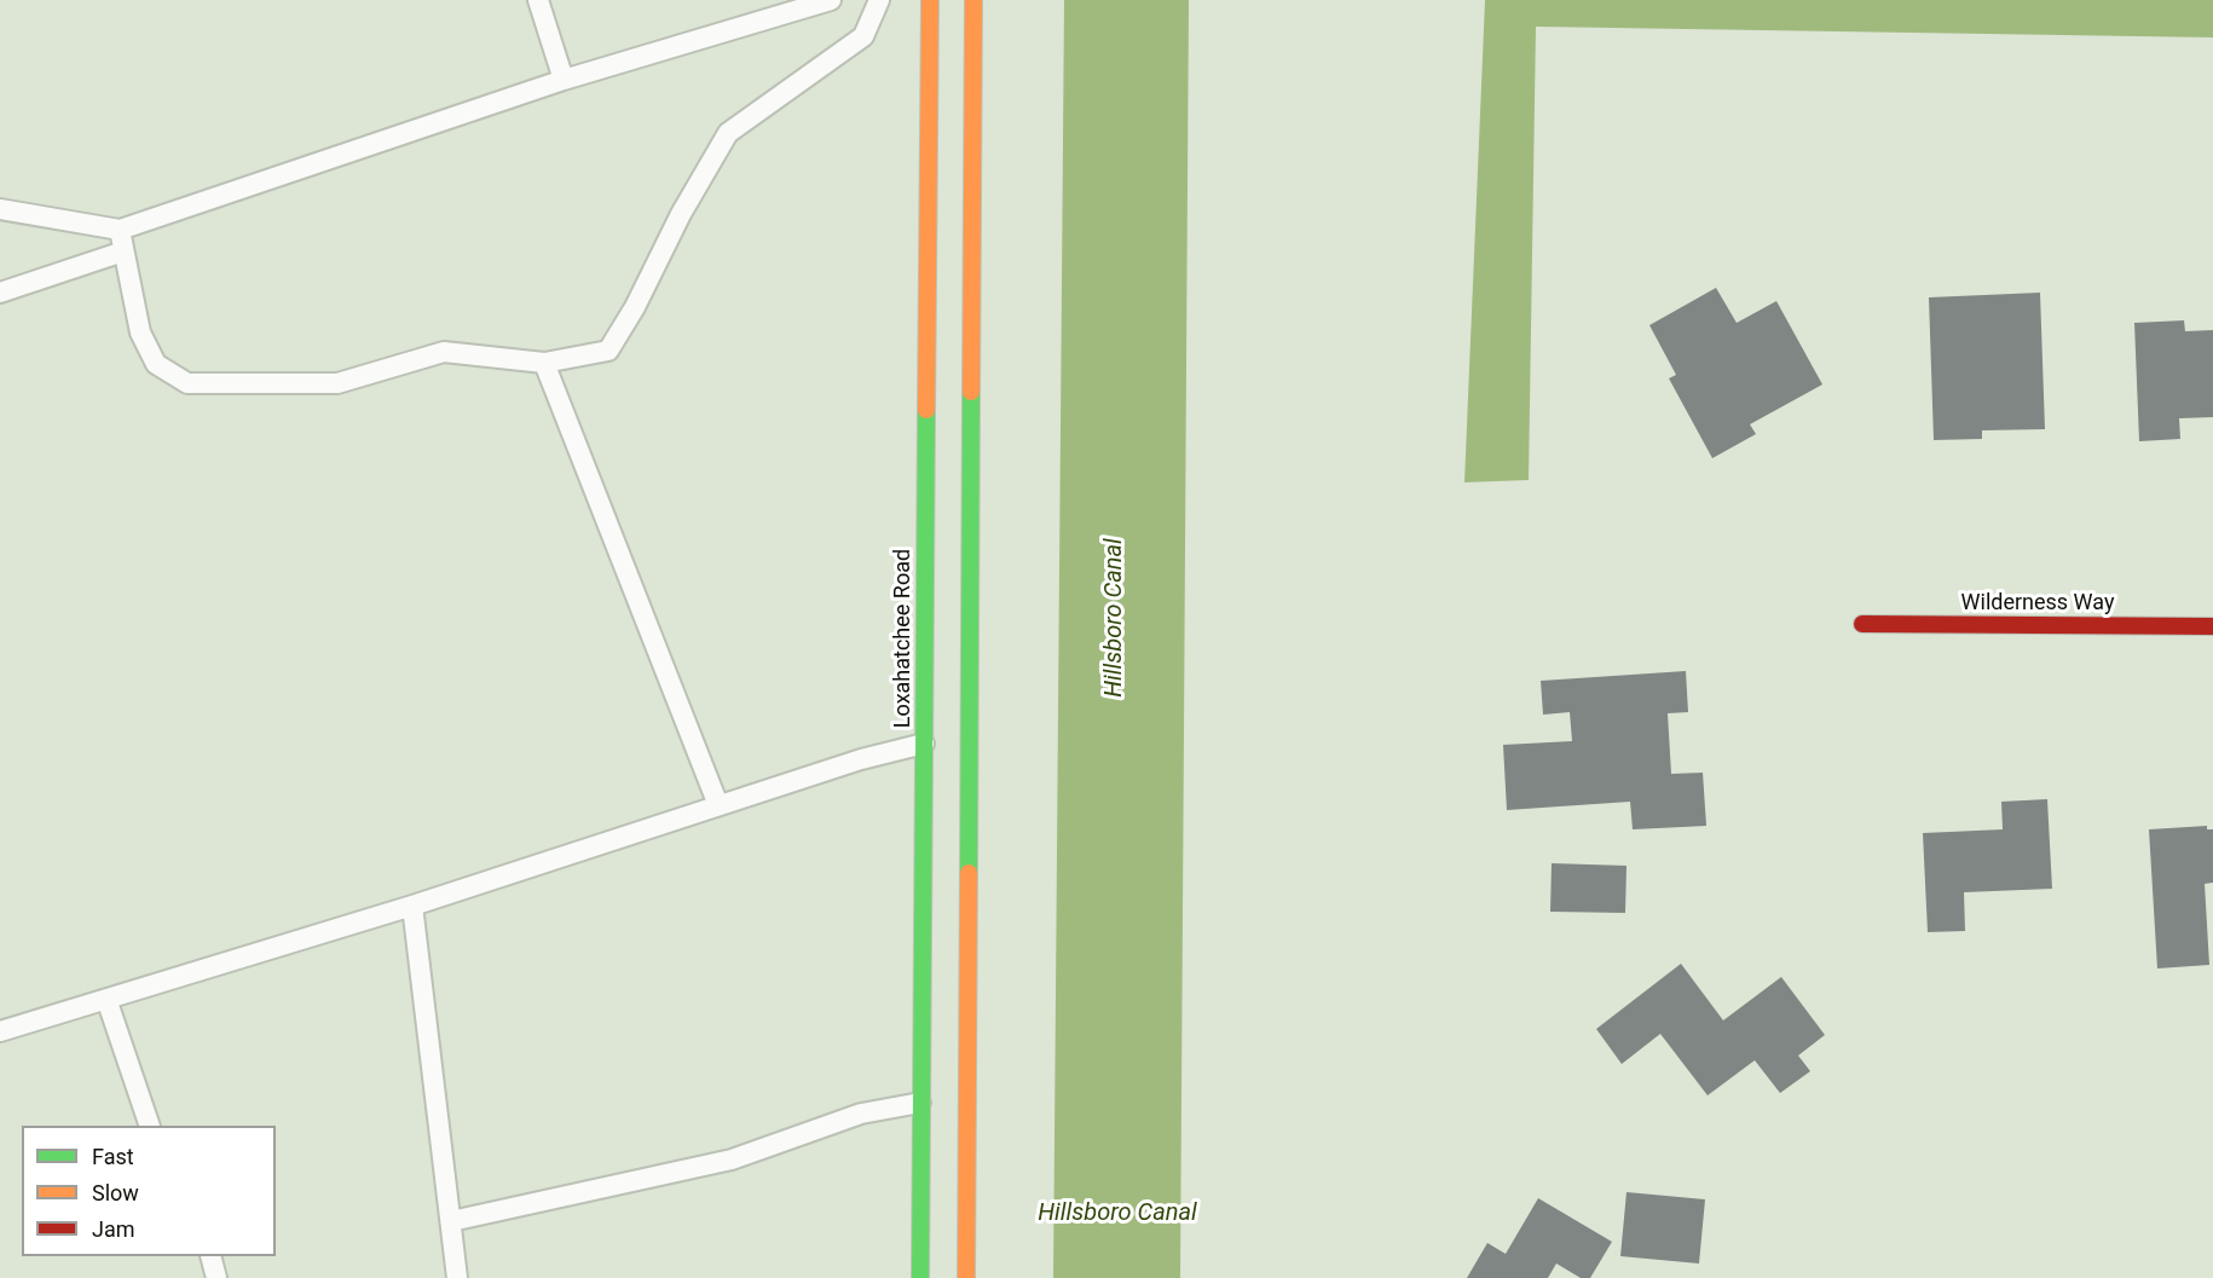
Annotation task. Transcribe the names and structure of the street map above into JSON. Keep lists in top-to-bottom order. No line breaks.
{"streets":{"main road":["Wilderness Way","Loxahatchee Road"]},"water":["Hillsboro Canal"],"legend":["Fast","Slow","Jam"]}
